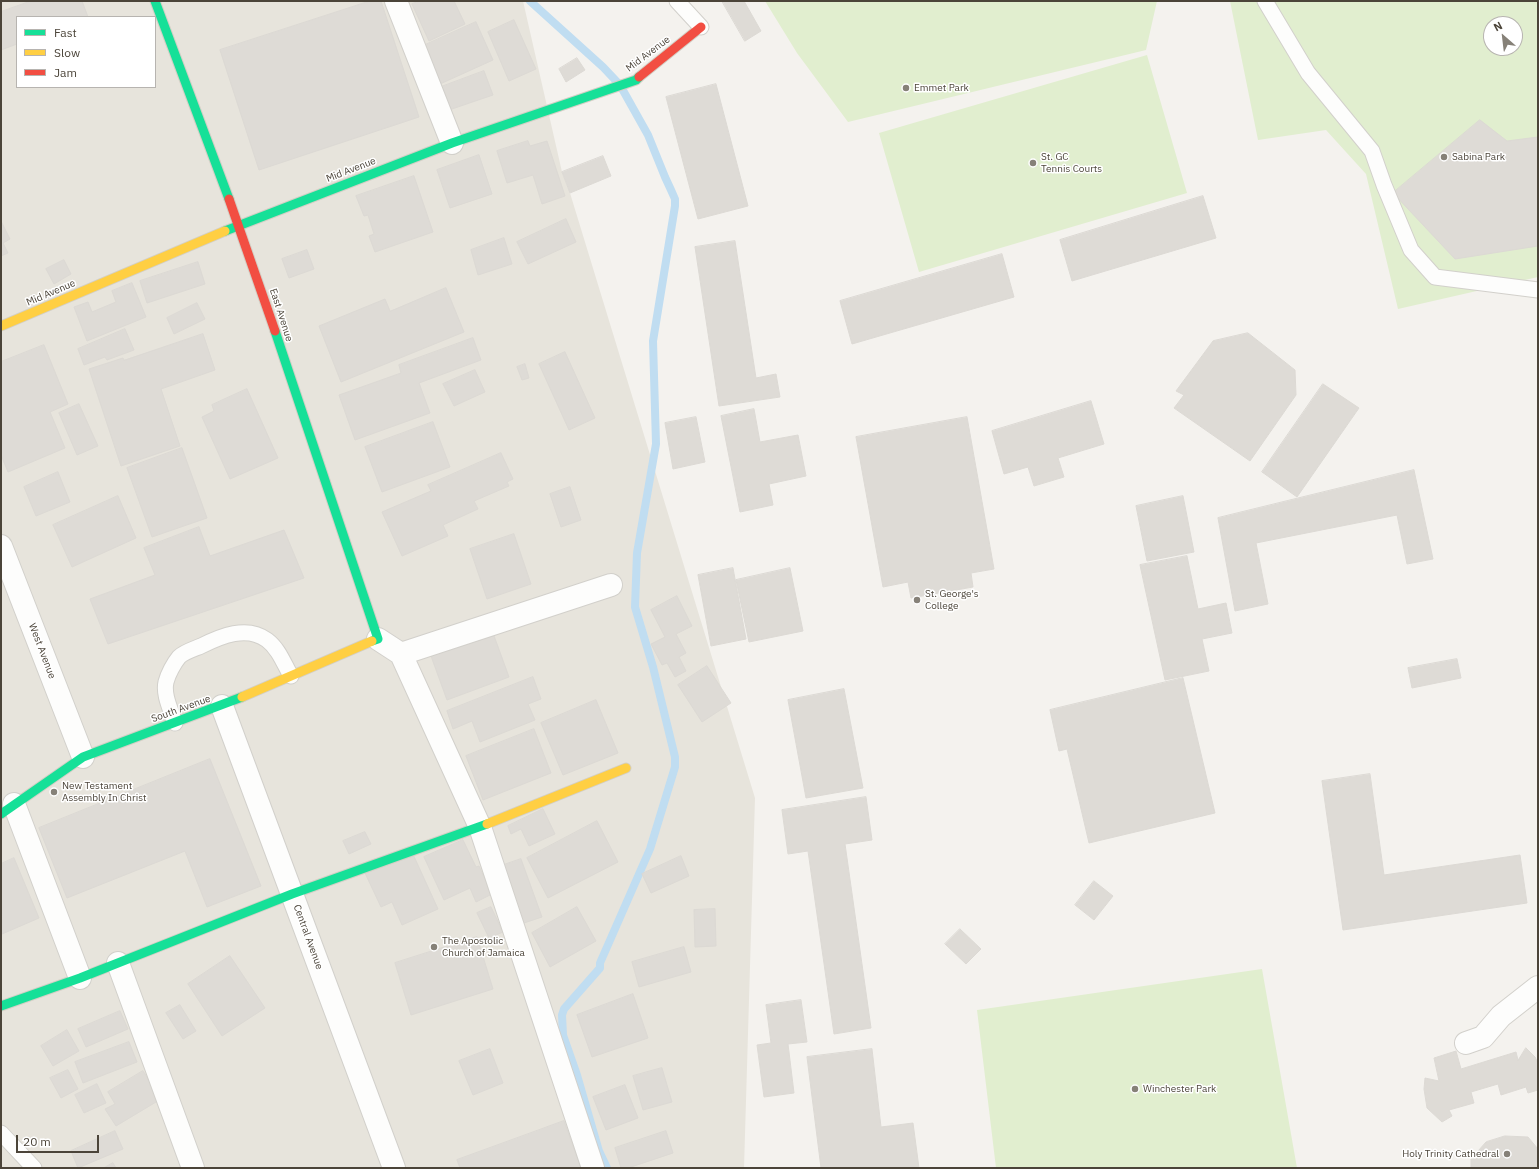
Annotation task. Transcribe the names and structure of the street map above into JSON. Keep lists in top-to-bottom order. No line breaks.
{"streets":{"street":["Mid Avenue","East Avenue","West Avenue","South Avenue","Central Avenue"]},"crossings":[["Mid Avenue","East Avenue"],["East Avenue","South Avenue"],["West Avenue","South Avenue"],["South Avenue","Central Avenue"]],"places":["Emmet Park","Sabina Park","St. GC Tennis Courts","St. George's College","New Testament Assembly In Christ","The Apostolic Church of Jamaica","Winchester Park","Holy Trinity Cathedral"],"legend":["Fast","Slow","Jam"],"scale_bar":"20 m","north":"top left"}
